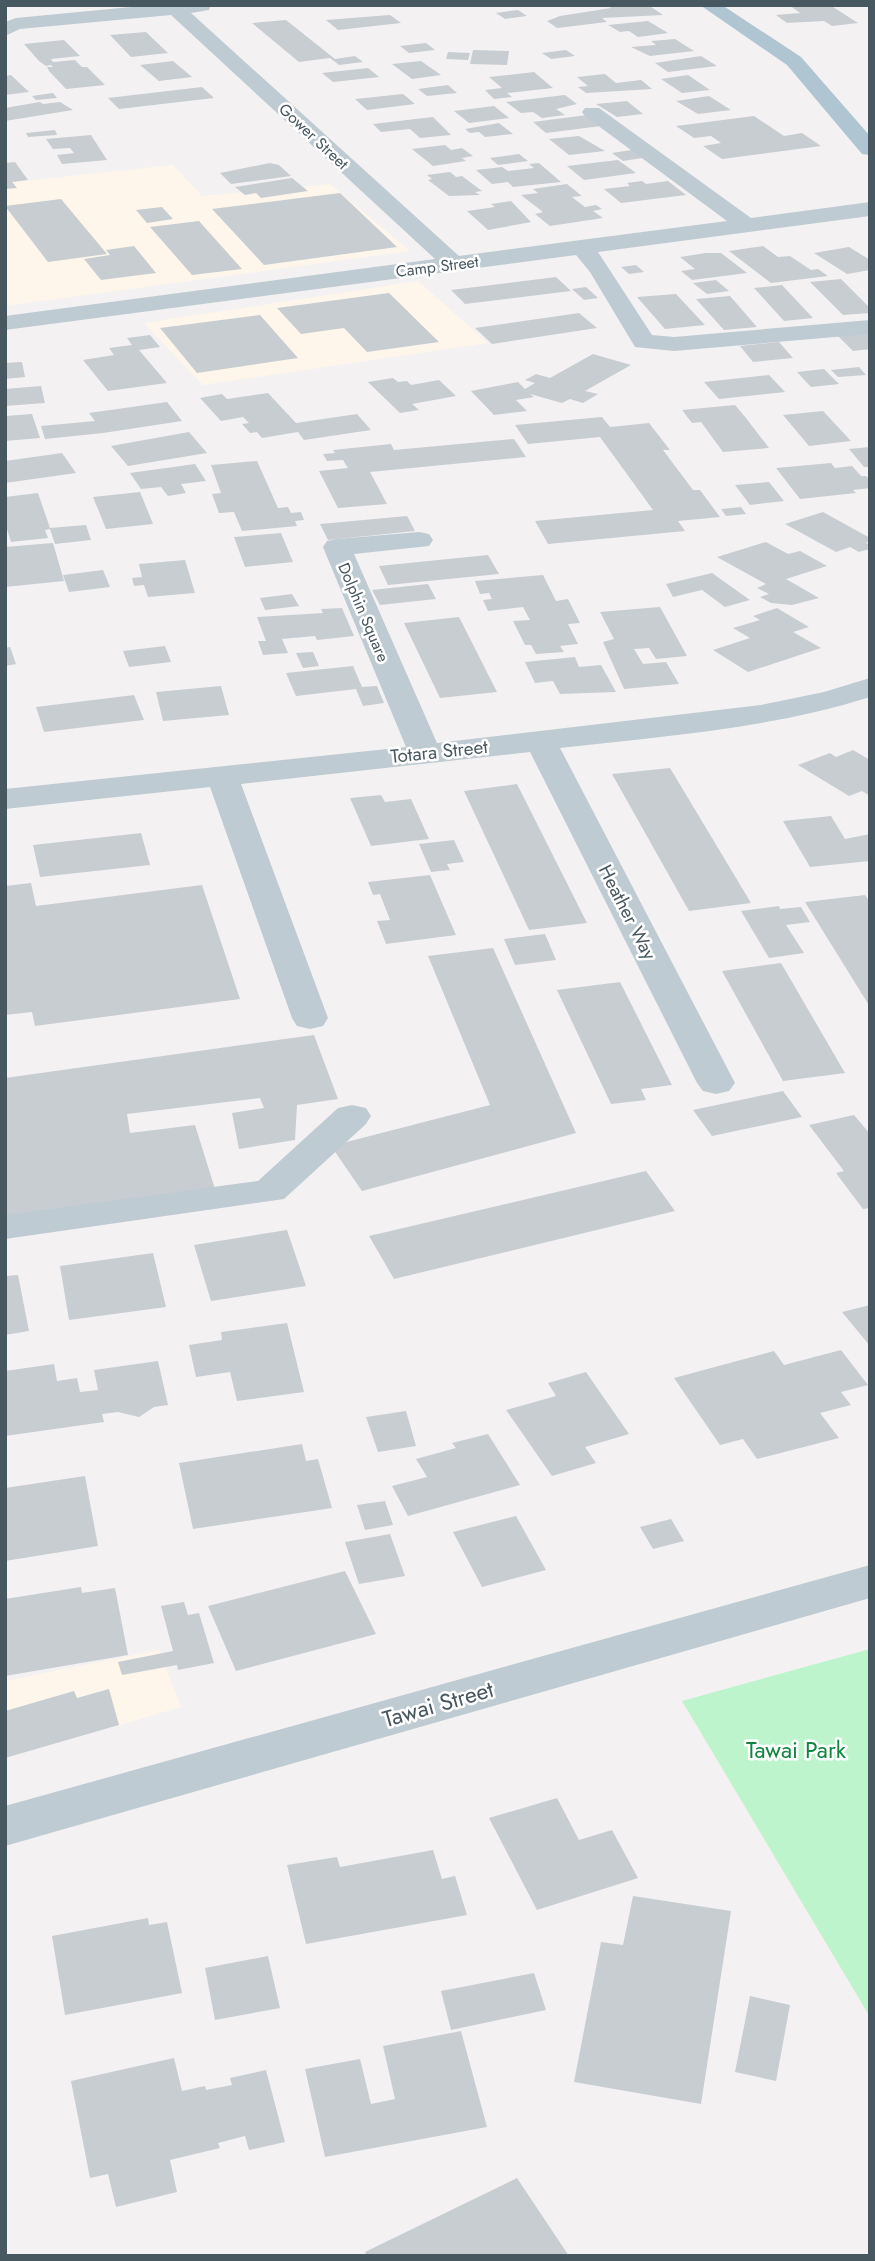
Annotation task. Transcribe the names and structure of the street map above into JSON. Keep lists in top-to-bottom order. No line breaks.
{"streets":{"street":["Gower Street","Camp Street","Dolphin Square","Totara Street","Heather Way","Tawai Street"]},"crossings":[["Gower Street","Camp Street"],["Dolphin Square","Totara Street"],["Totara Street","Heather Way"]],"parks":["Tawai Park"]}
